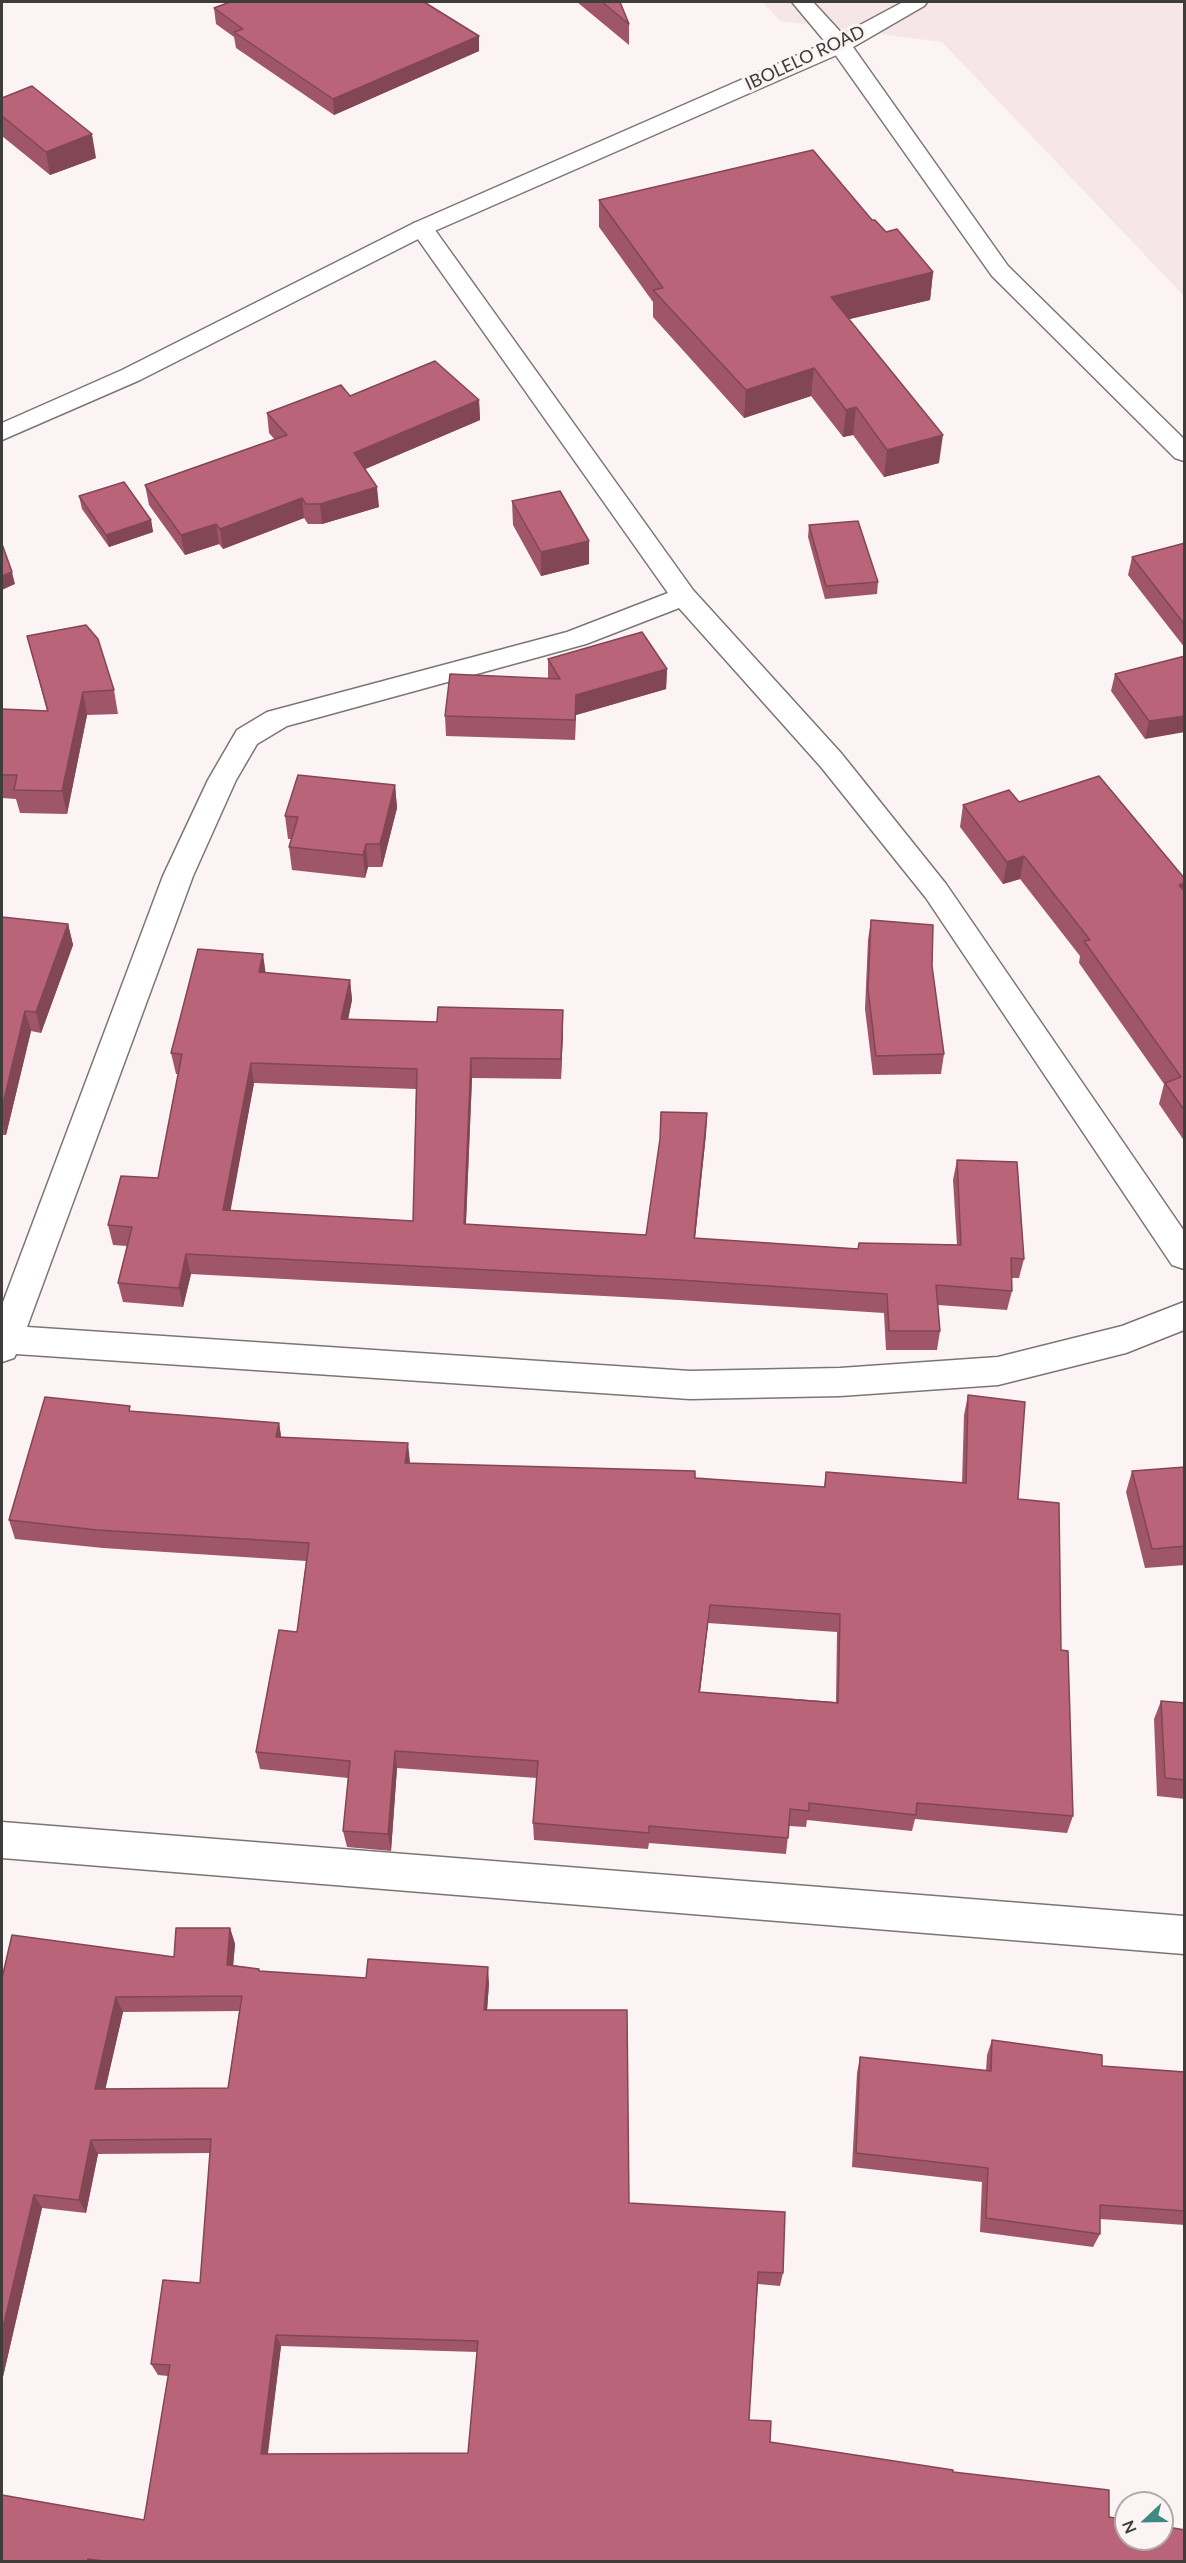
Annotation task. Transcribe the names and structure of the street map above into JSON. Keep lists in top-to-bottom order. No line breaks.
{"streets":{"street":["IBOLELO ROAD"]},"north":"left"}
